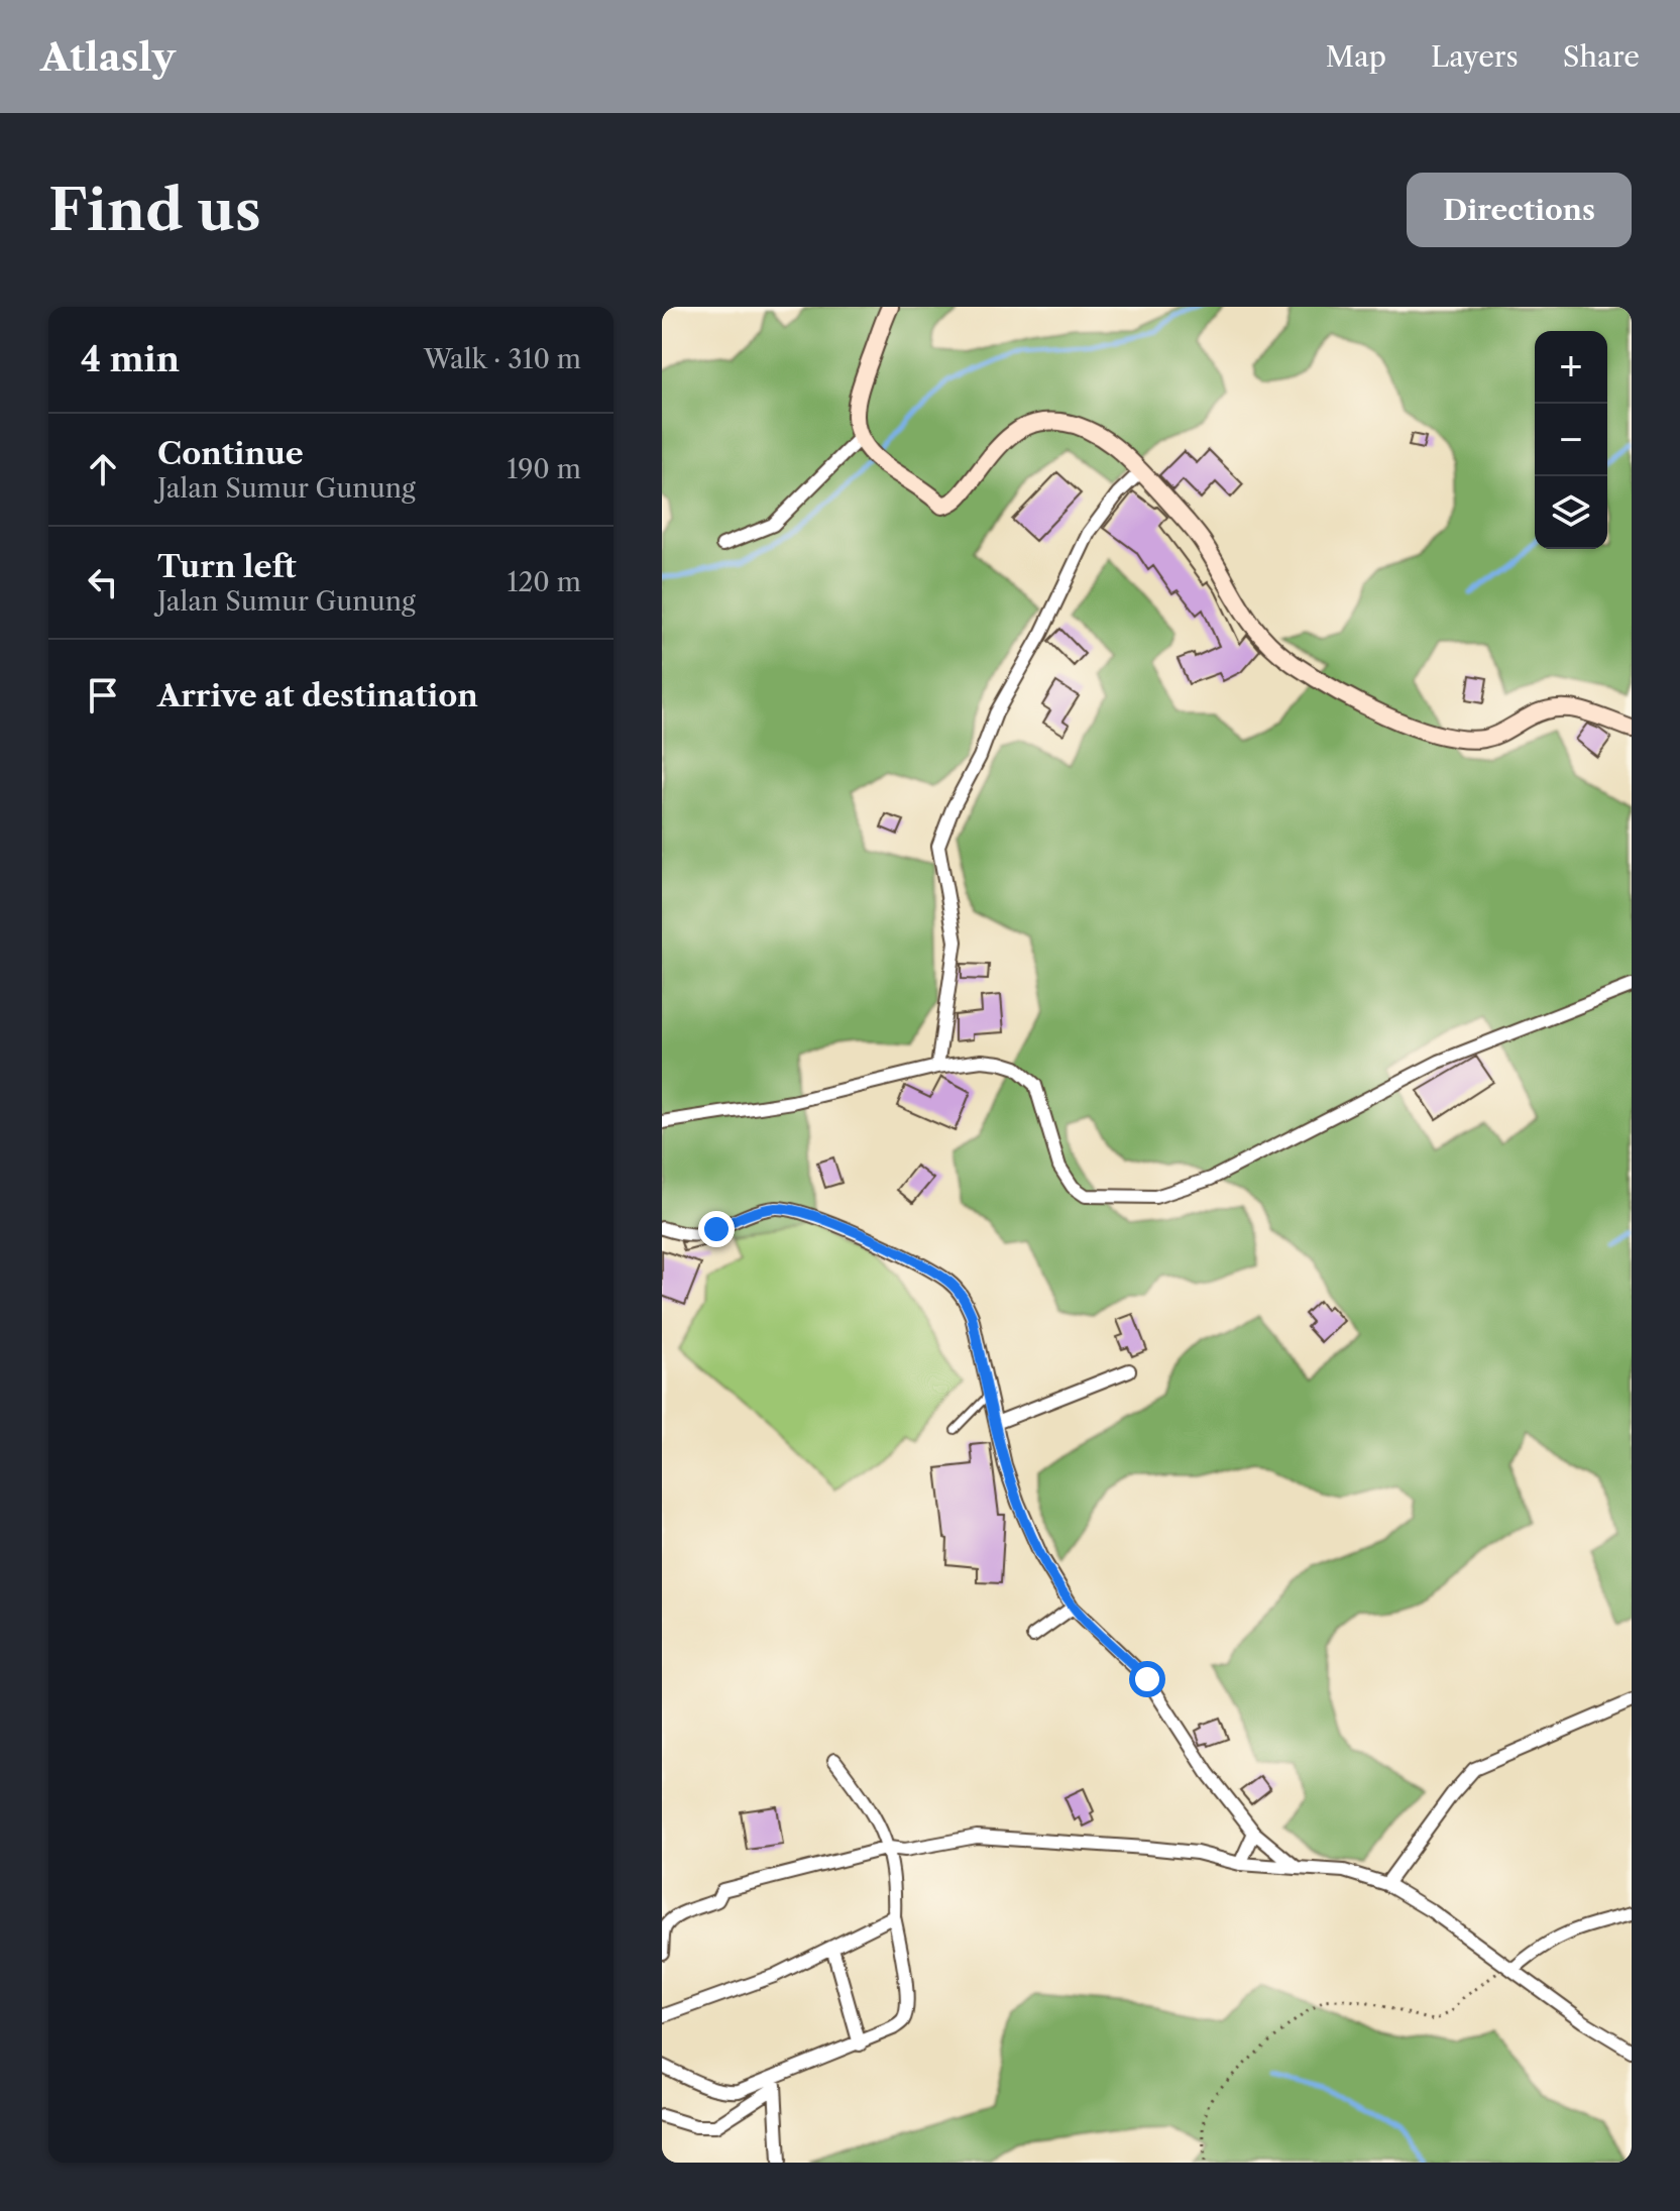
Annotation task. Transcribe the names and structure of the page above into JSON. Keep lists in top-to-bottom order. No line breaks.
{"page":{"header":"Atlasly","nav":["Map","Layers","Share"],"buttons":"Directions","title":"Find us","heading":["4 min","Walk · 310 m"],"map_buttons":["+","−"],"list":[["Continue","Jalan Sumur Gunung","190 m"],["Turn left","Jalan Sumur Gunung","120 m"],"Arrive at destination"]}}
